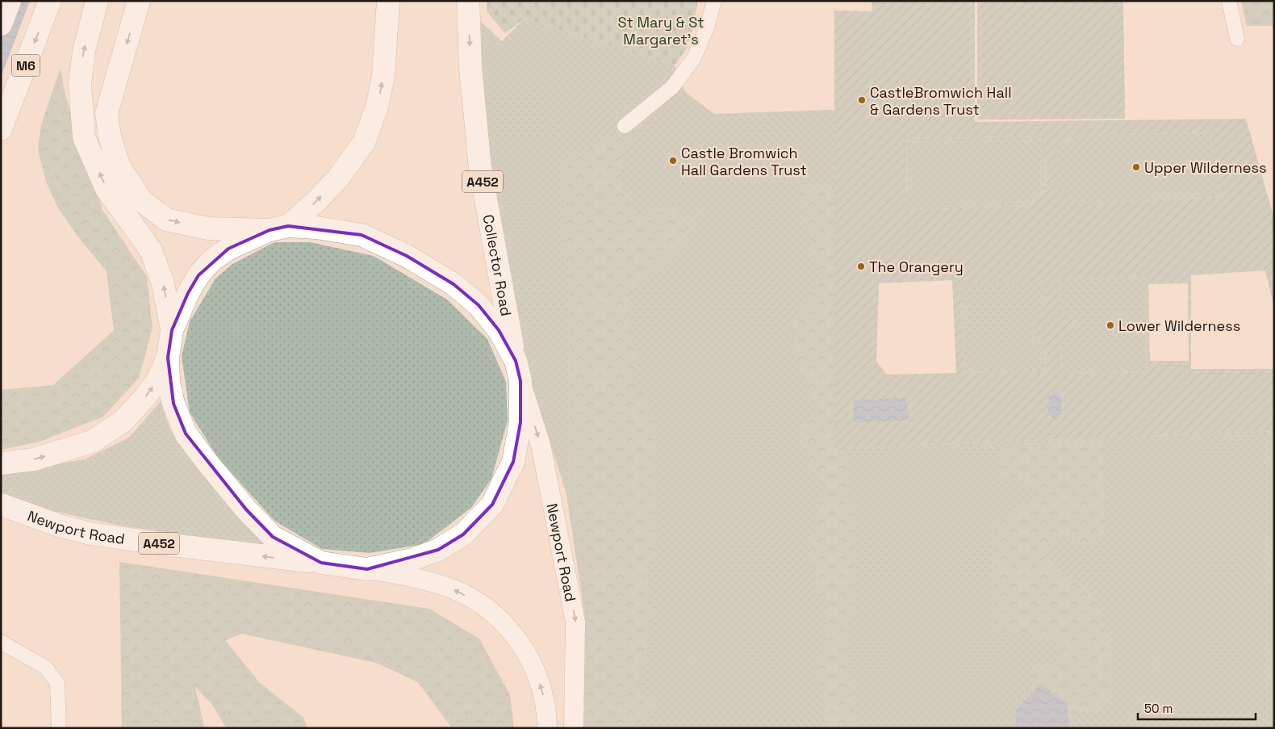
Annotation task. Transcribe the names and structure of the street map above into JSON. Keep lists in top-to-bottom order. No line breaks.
{"streets":{"highway":["M6","A452","Collector Road","Newport Road"]},"crossings":[["Collector Road","Newport Road"]],"one_way":["Collector Road"],"parks":["St Mary & St Margaret's"],"places":["CastleBromwich Hall & Gardens Trust","Castle Bromwich Hall Gardens Trust","Upper Wilderness","The Orangery","Lower Wilderness"],"scale_bar":"50 m"}
